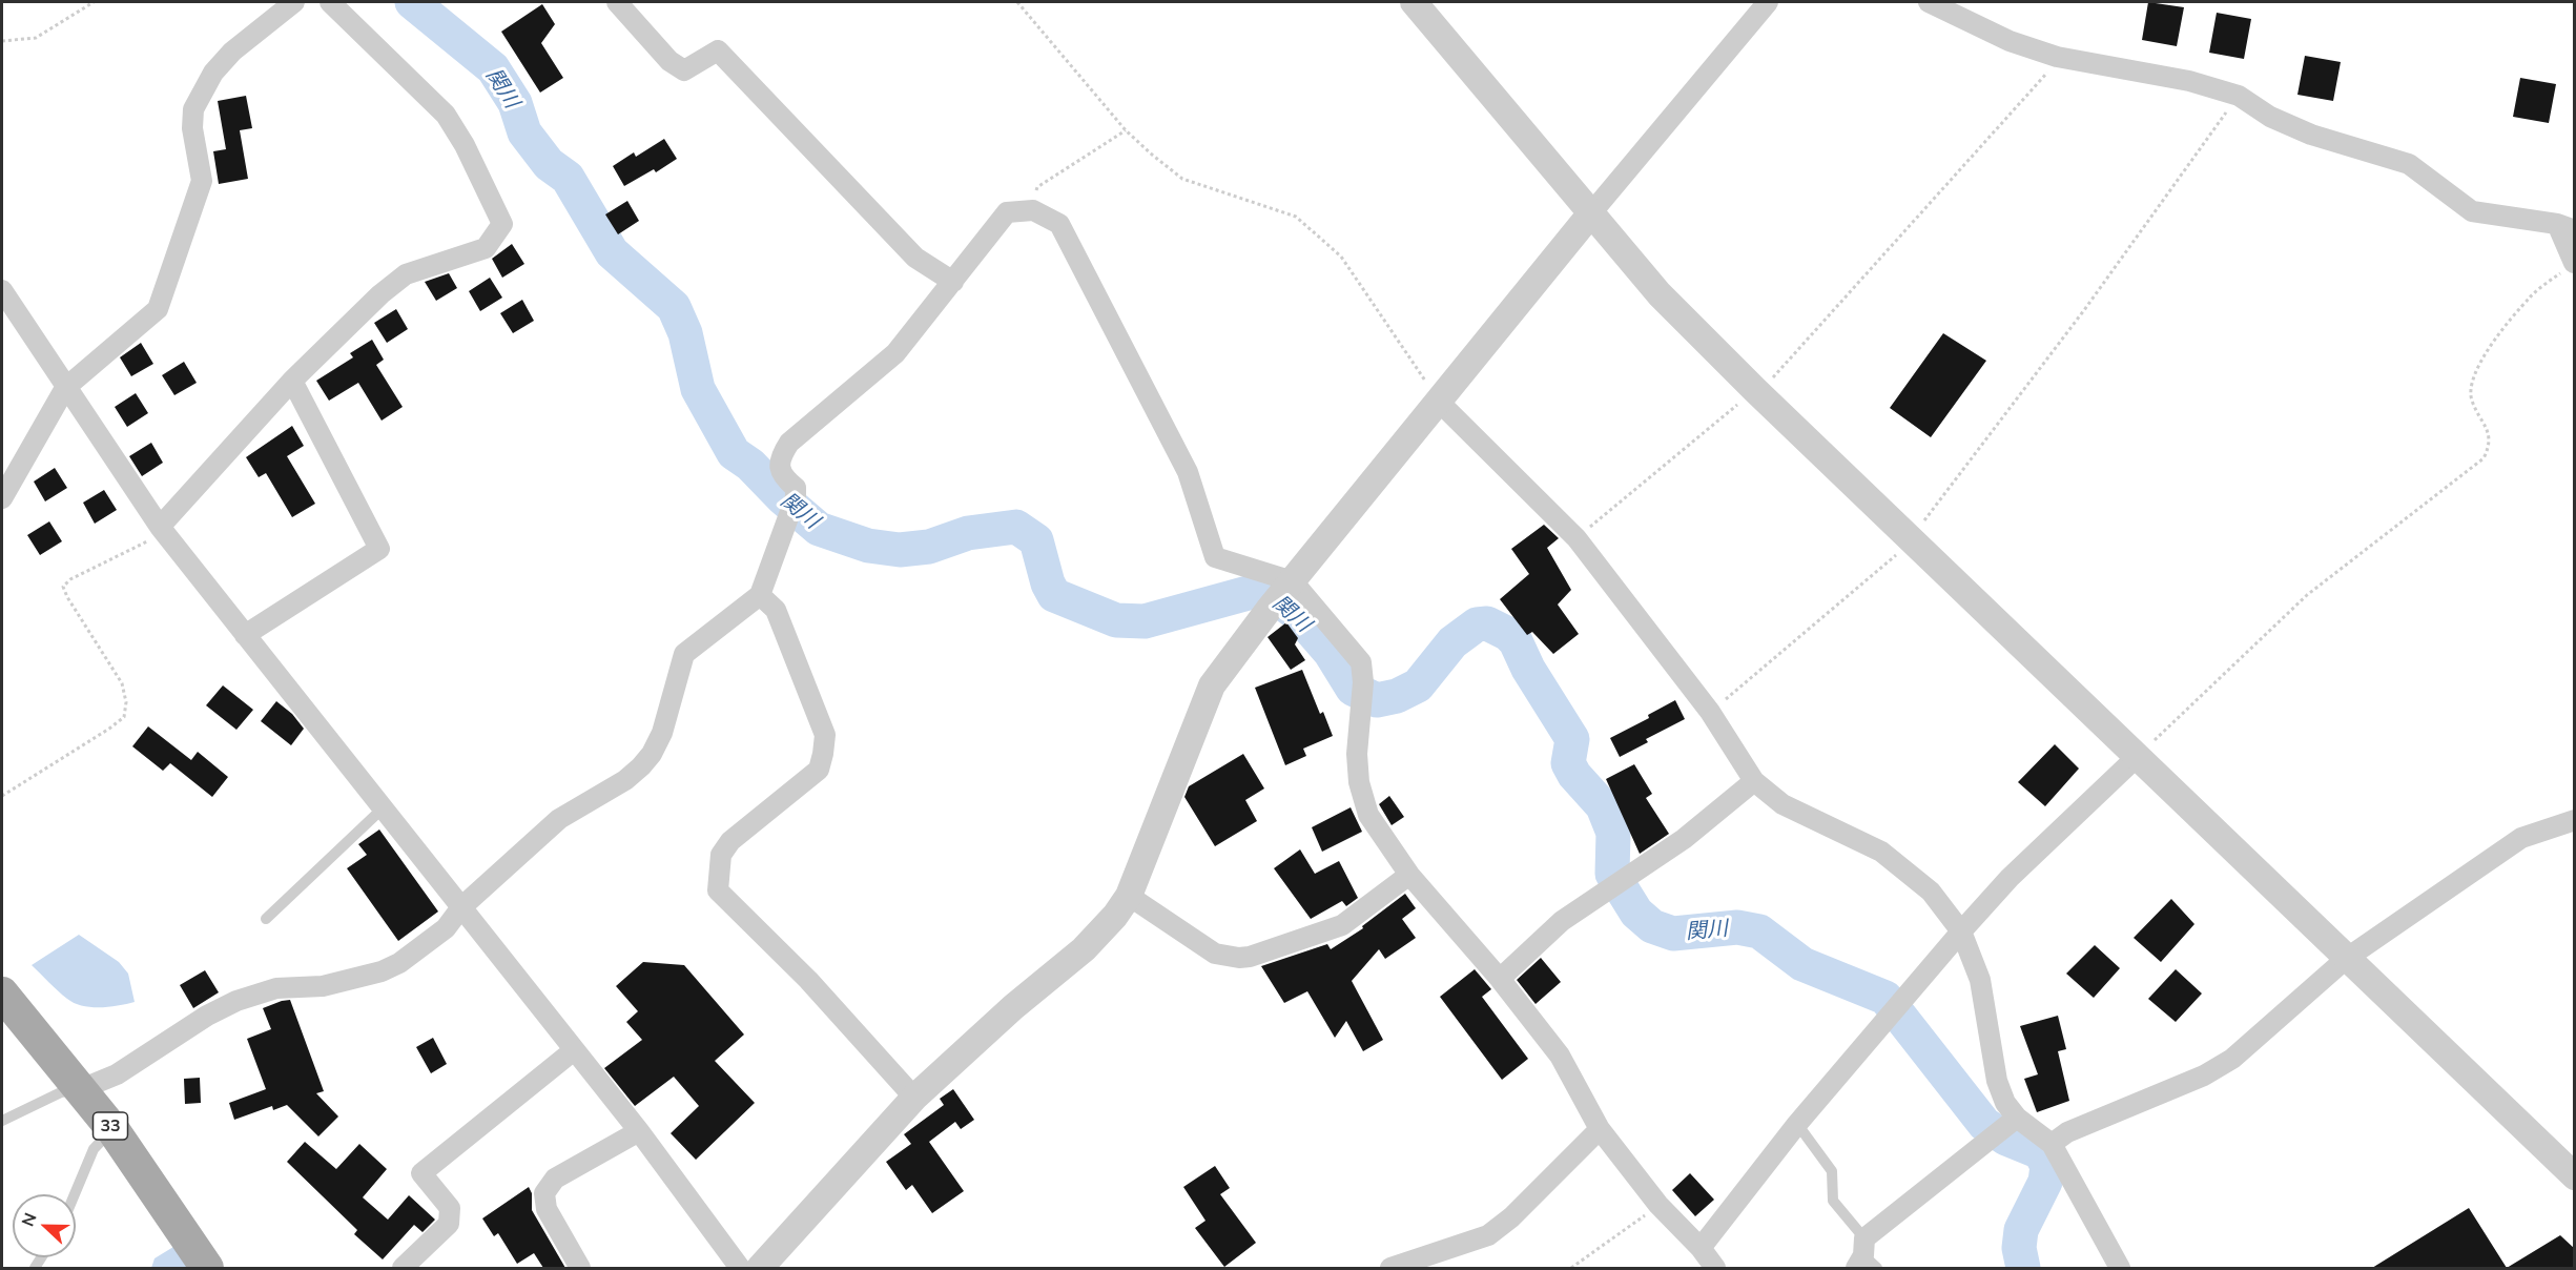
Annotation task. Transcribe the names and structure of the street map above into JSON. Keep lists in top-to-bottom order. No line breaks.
{"streets":{"main road":["33"]},"water":["関川"],"north":"left"}
